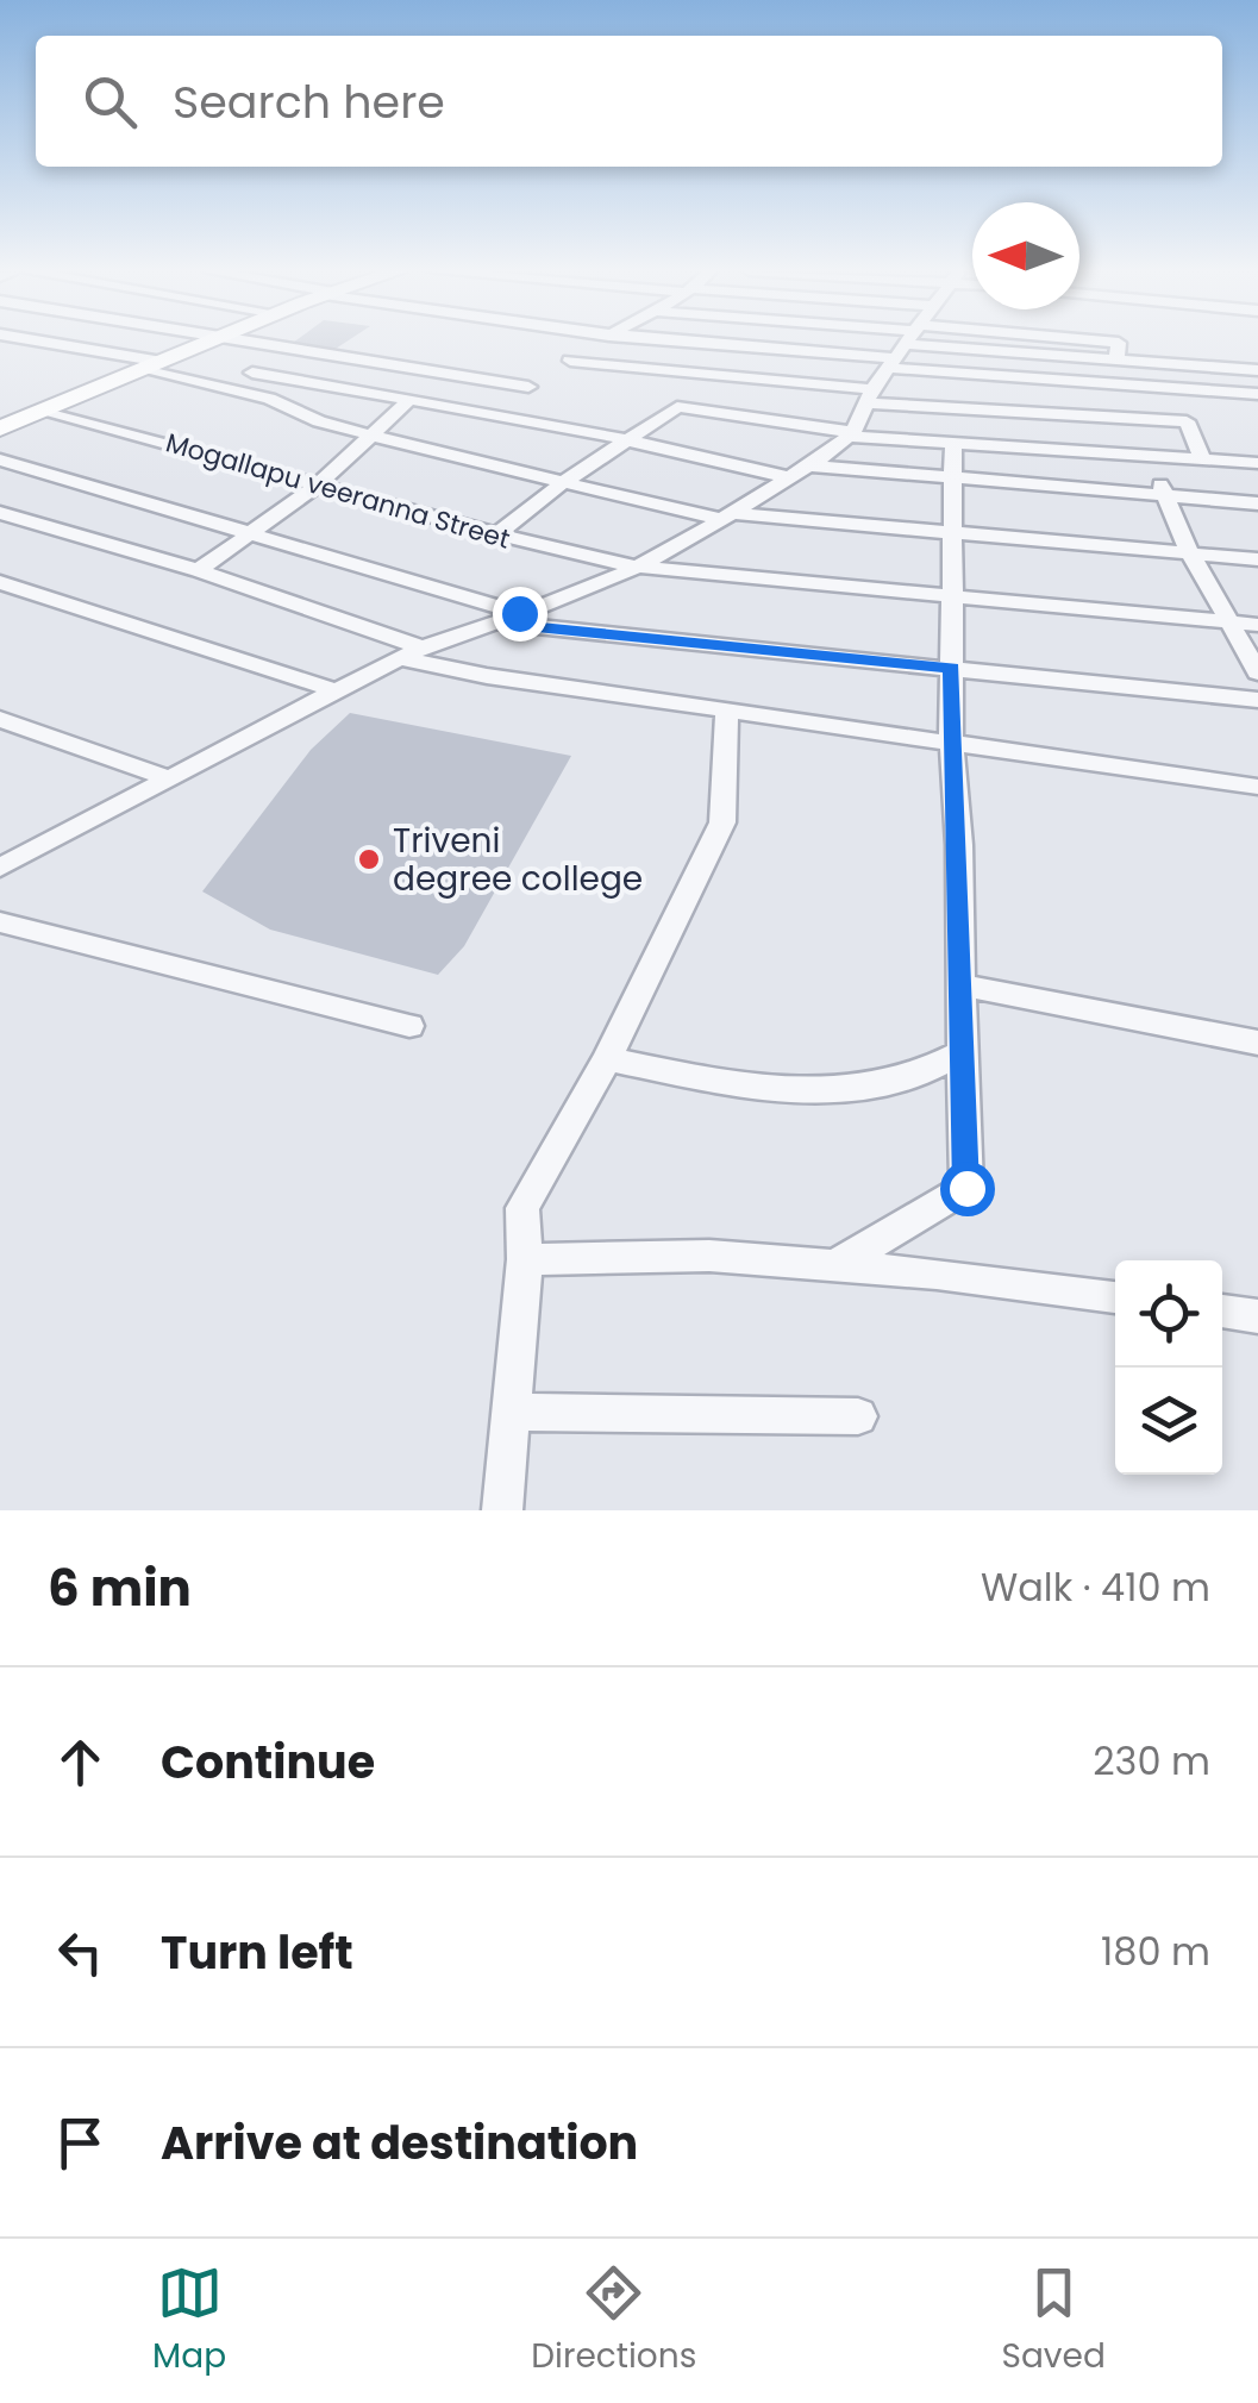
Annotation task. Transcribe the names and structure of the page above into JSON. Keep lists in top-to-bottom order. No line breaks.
{"streets":{"street":["Mogallapu veeranna Street"]},"places":["Triveni degree college"],"north":"left","page":{"search":"Search here","heading":["6 min","Walk · 410 m"],"list":[["Continue","230 m"],["Turn left","180 m"],"Arrive at destination"],"nav":["Map","Directions","Saved"]}}
